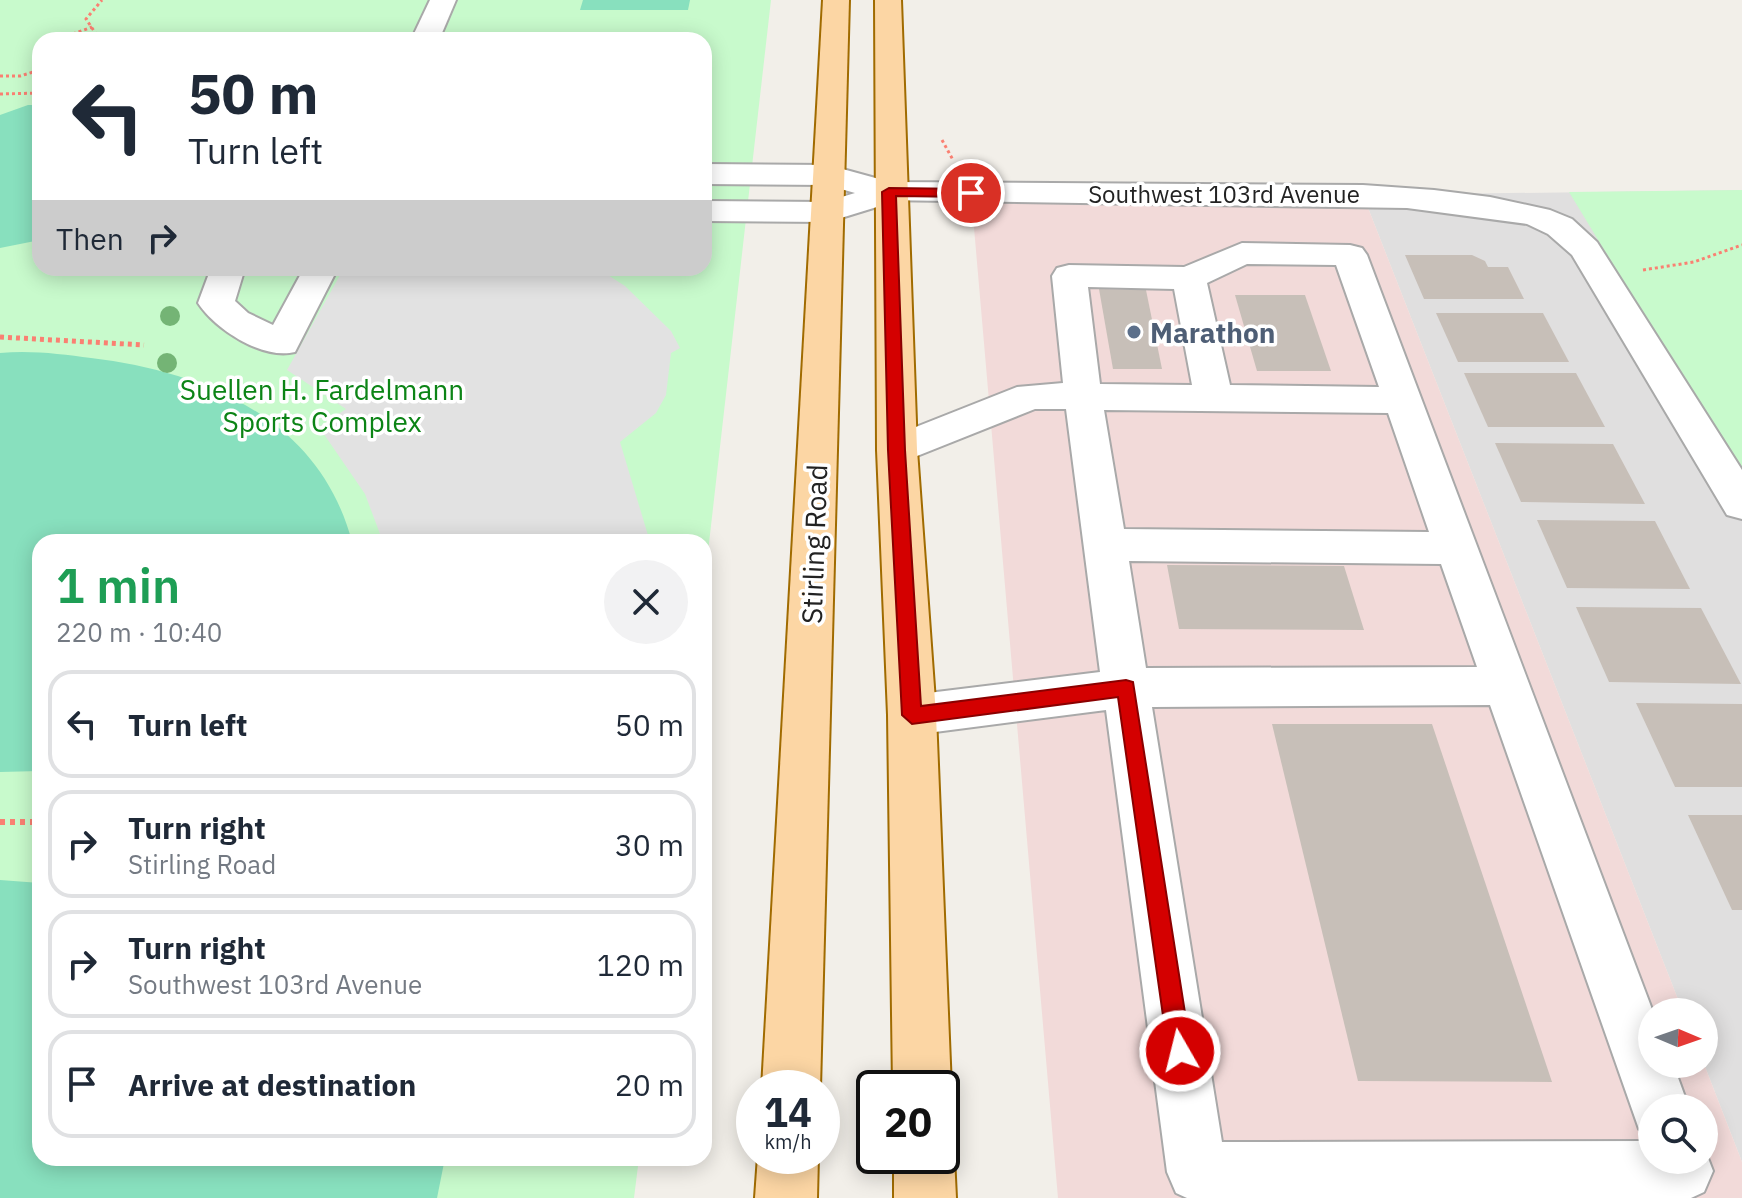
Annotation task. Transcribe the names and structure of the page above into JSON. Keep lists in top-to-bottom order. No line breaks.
{"streets":{"main road":["Stirling Road"],"street":["Southwest 103rd Avenue"]},"crossings":[["Southwest 103rd Avenue","Stirling Road"]],"parks":["Suellen H. Fardelmann Sports Complex"],"places":["Marathon"],"north":"right","page":{"turn":["50 m","Turn left"],"then":"Then","heading":["1 min","220 m · 10:40"],"list":[{"name":"Turn left","value":"50 m"},{"name":"Turn right","note":"Stirling Road","value":"30 m"},{"name":"Turn right","note":"Southwest 103rd Avenue","value":"120 m"},{"name":"Arrive at destination","value":"20 m"}],"speed":"14 km/h","limit":"20"}}
